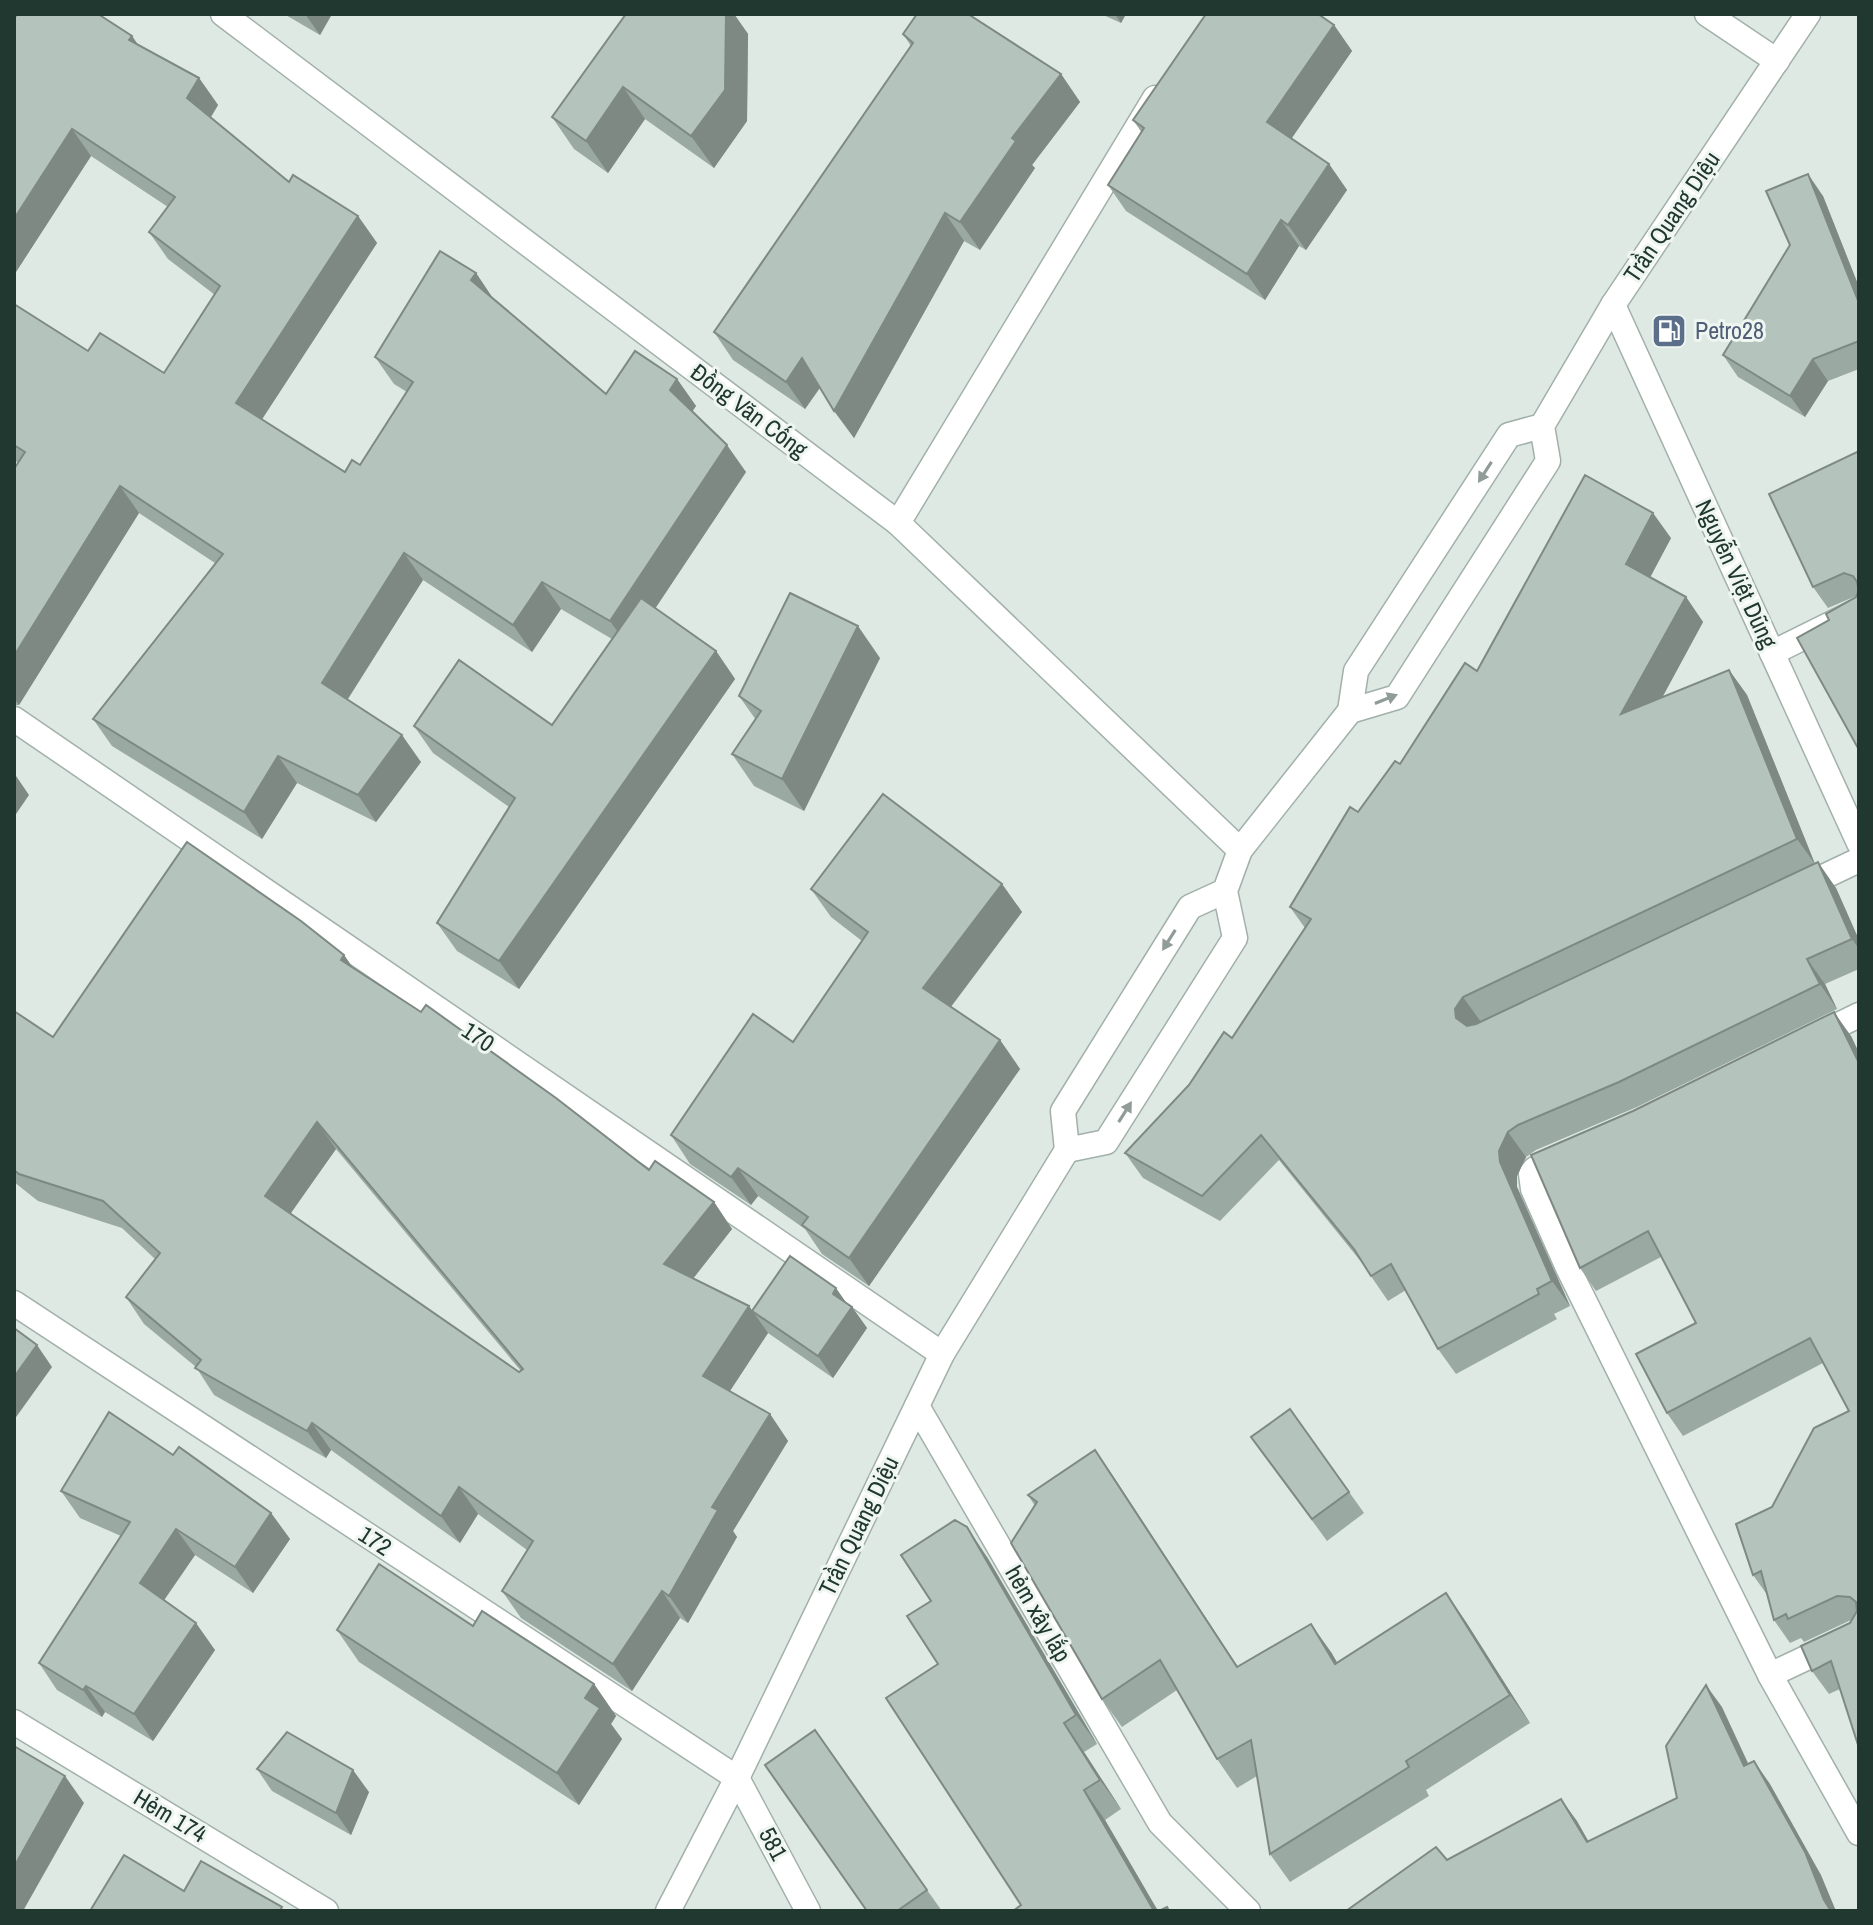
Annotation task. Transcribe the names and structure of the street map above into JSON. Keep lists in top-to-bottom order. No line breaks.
{"streets":{"street":["Trần Quang Diệu","Đồng Văn Cống","Nguyễn Việt Dũng","170","172","hẻm xây lắp","Hẻm 174","581"]},"crossings":[["Trần Quang Diệu","Nguyễn Việt Dũng"],["Trần Quang Diệu","170"],["Trần Quang Diệu","172"],["Trần Quang Diệu","hẻm xây lắp"],["Trần Quang Diệu","581"],["172","581"]],"places":{"fuel station":["Petro28"]}}
